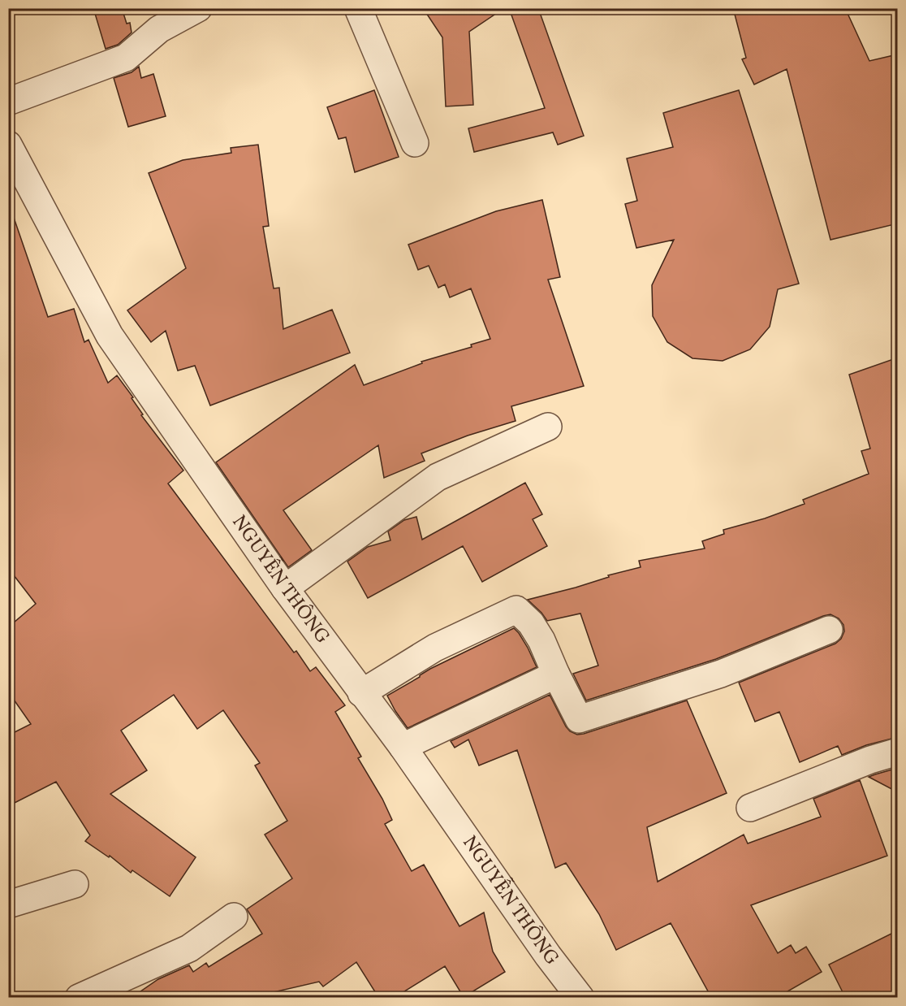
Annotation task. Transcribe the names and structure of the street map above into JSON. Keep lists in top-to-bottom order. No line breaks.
{"streets":{"street":["NGUYỄN THÔNG"]}}
